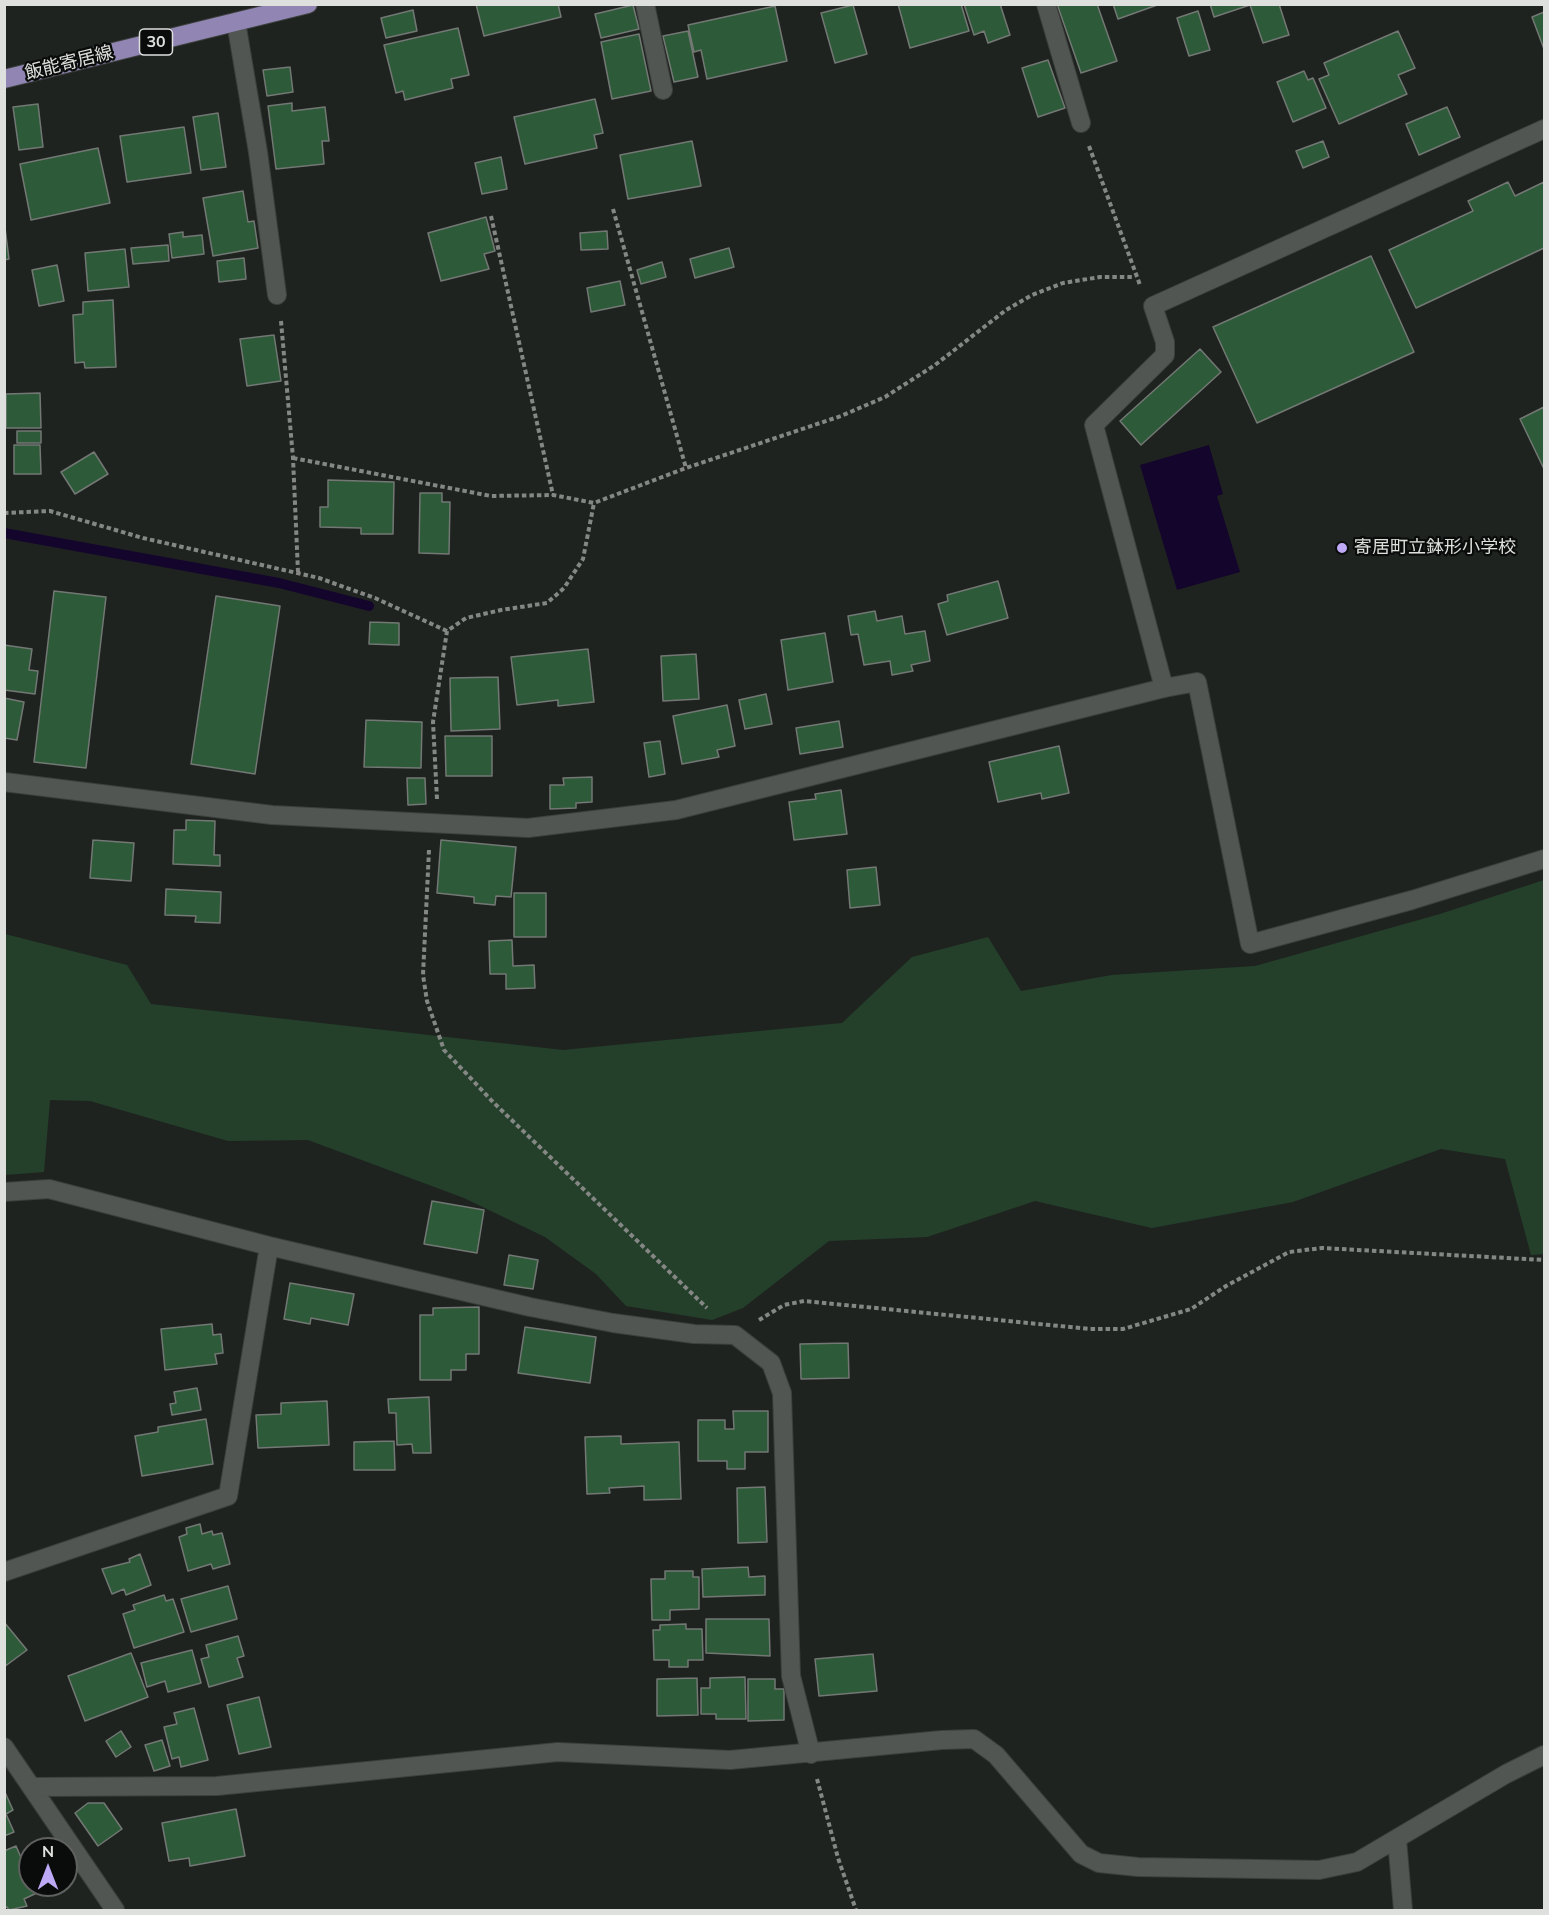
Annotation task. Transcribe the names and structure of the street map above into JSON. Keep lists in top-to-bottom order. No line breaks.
{"streets":{"main road":["30","飯能寄居線"]},"places":["寄居町立鉢形小学校"],"north":"top"}
